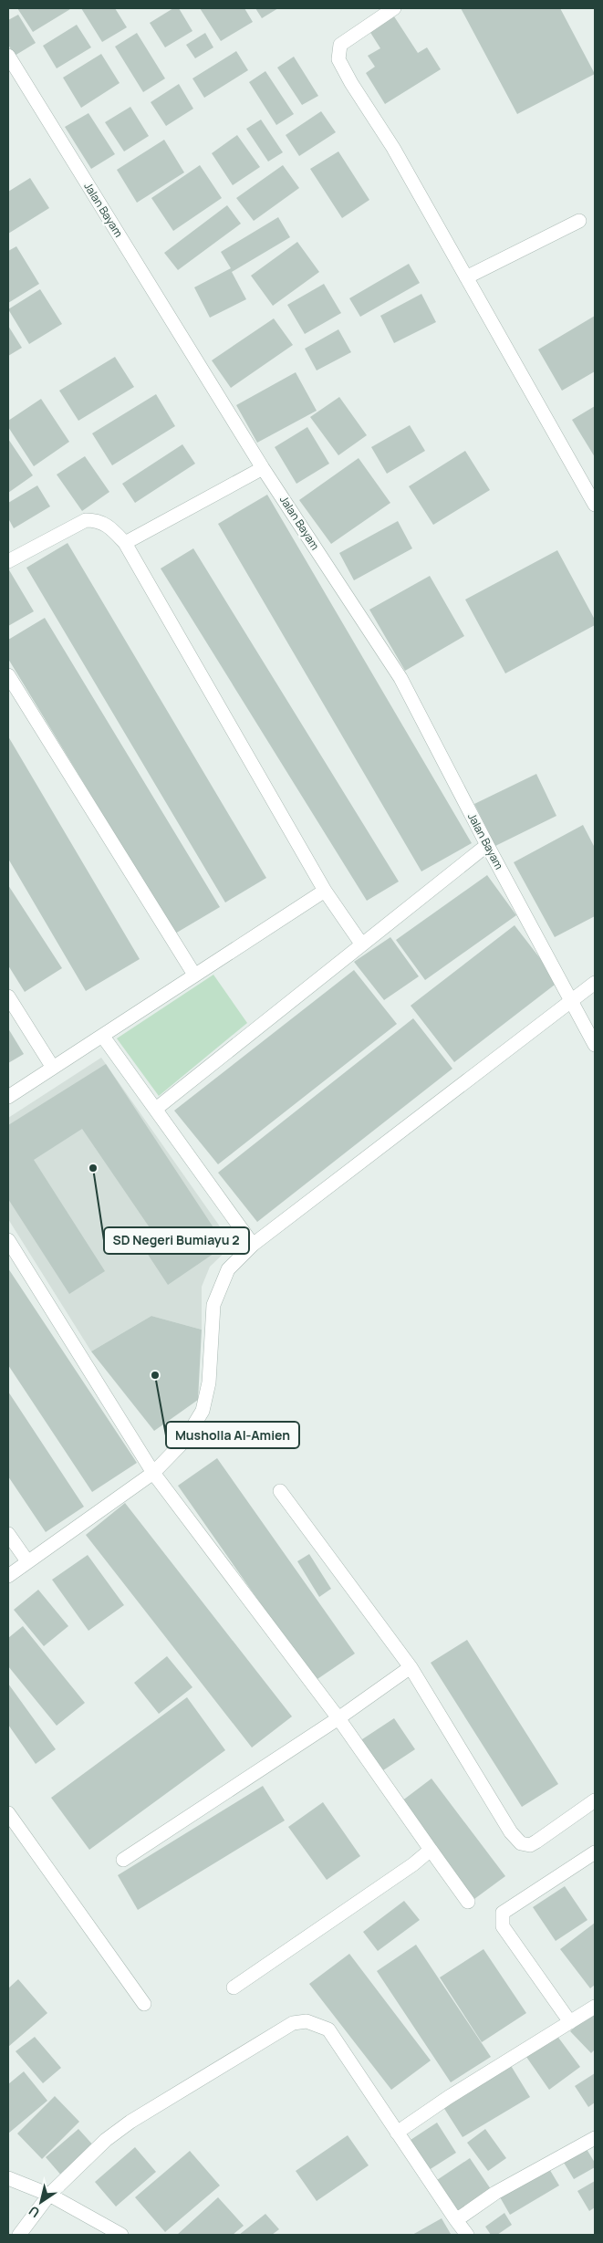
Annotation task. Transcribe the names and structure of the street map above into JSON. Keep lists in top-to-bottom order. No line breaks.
{"streets":{"street":["Jalan Bayam"]},"places":["SD Negeri Bumiayu 2","Musholla Al-Amien"],"north":"bottom left"}
